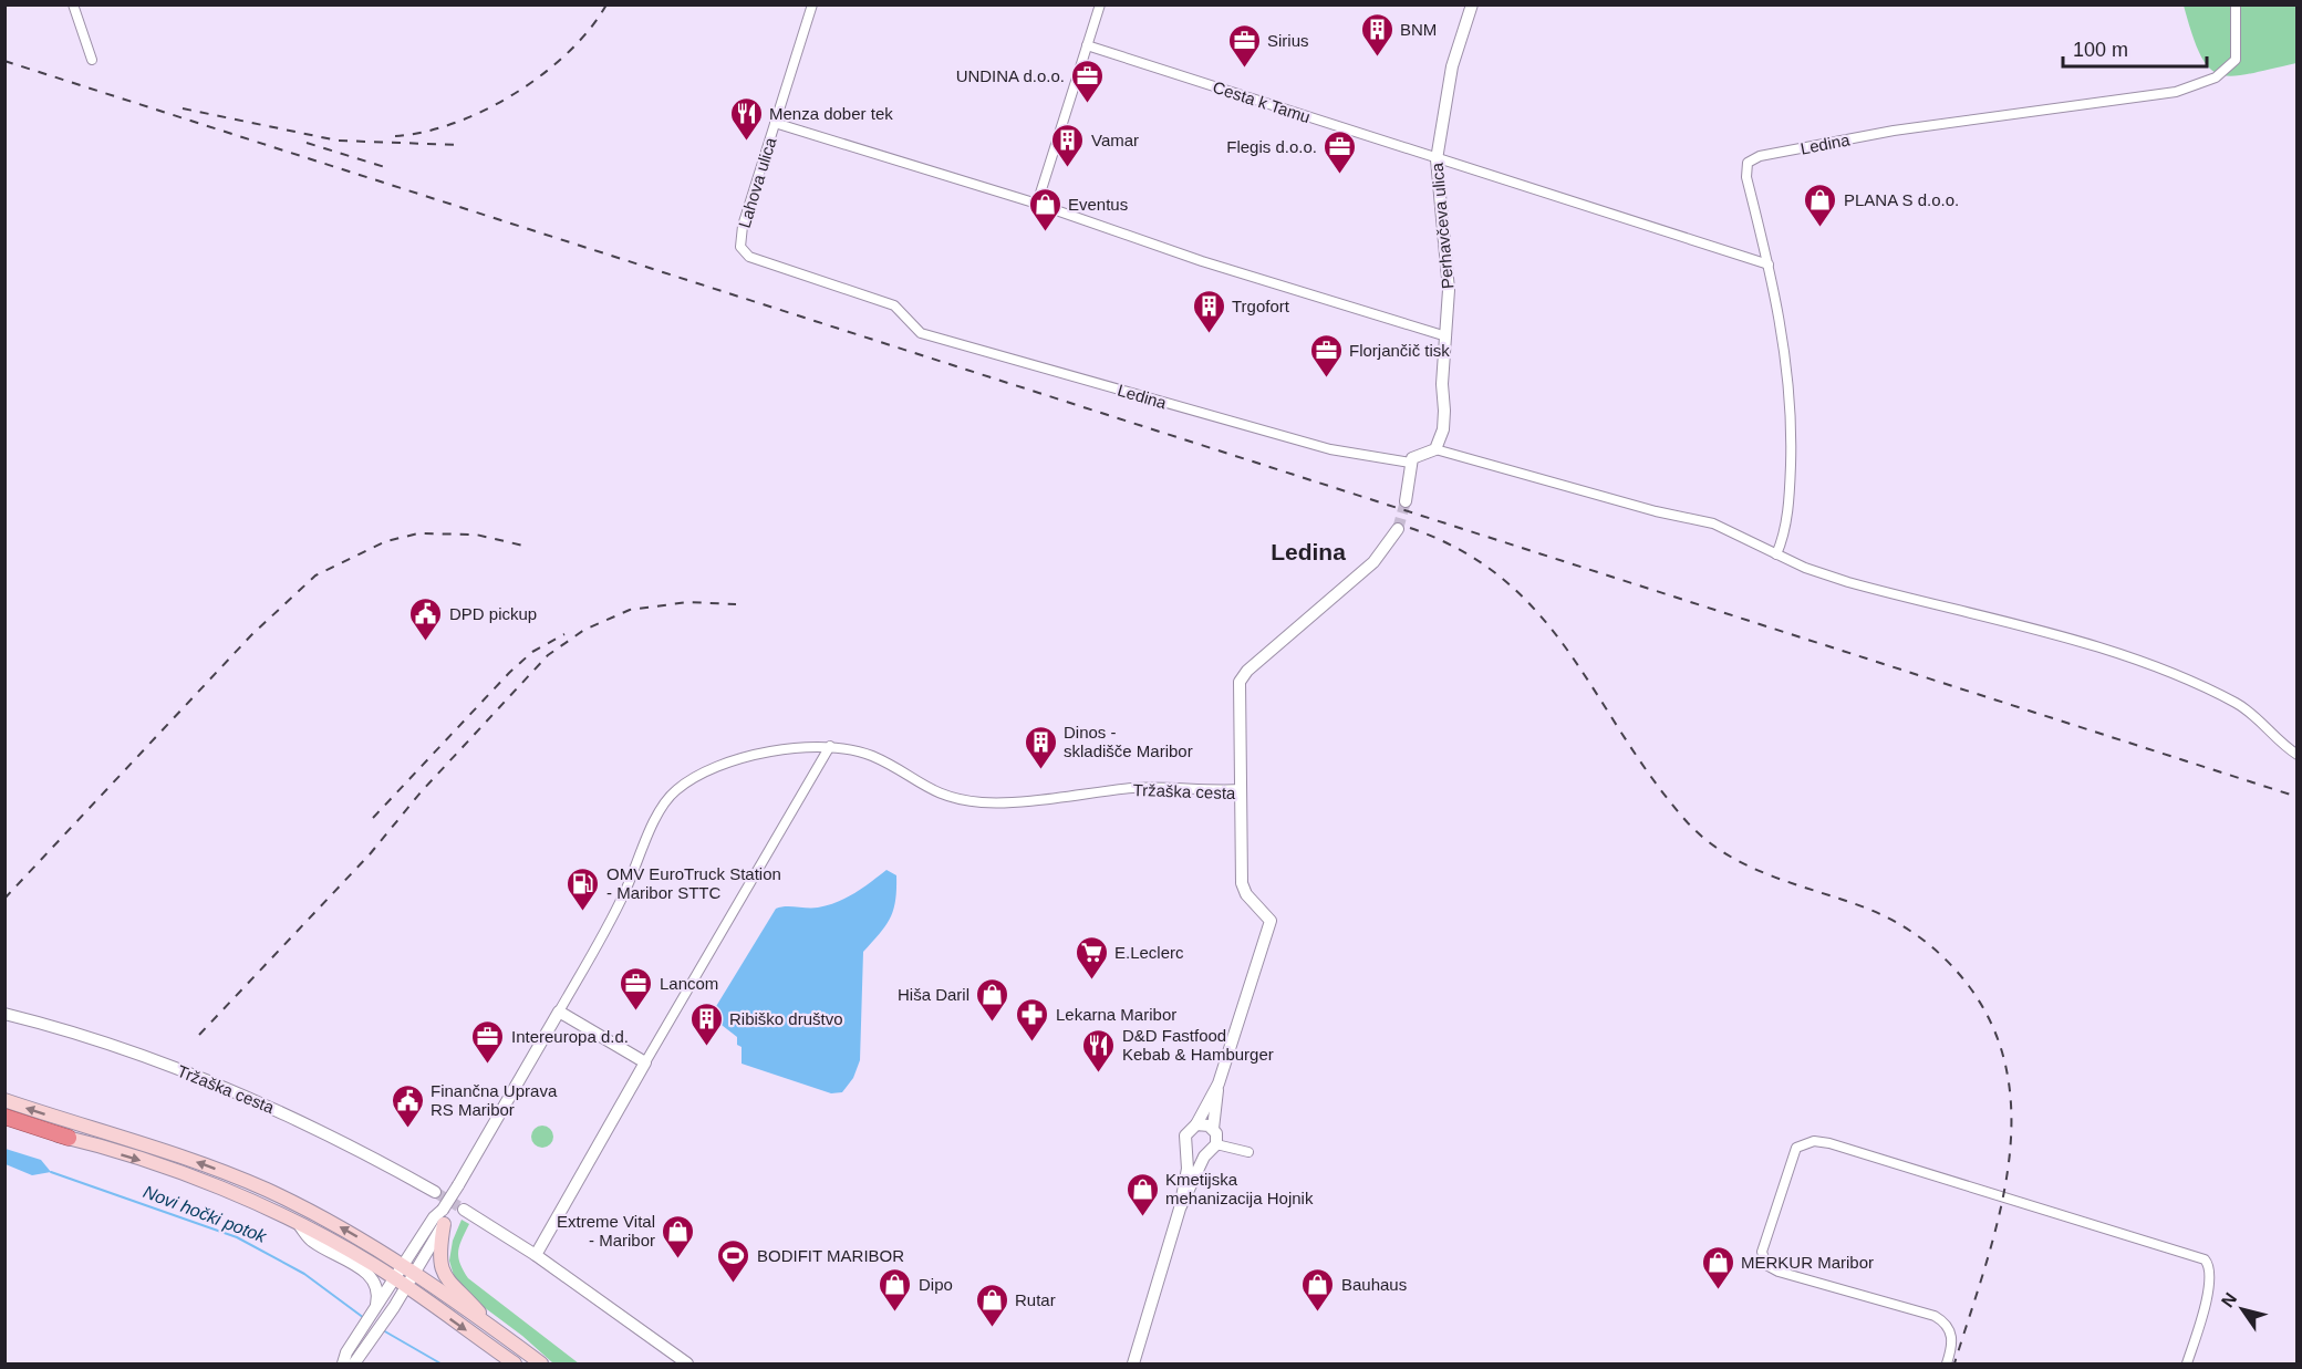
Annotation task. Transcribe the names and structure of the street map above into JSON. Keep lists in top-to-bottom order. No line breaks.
{"streets":{"street":["Cesta k Tamu","Ledina","Lahova ulica","Perhavčeva ulica","Tržaška cesta"]},"crossings":[["Cesta k Tamu","Ledina"],["Cesta k Tamu","Perhavčeva ulica"],["Ledina","Lahova ulica"]],"districts":["Ledina"],"water":["Novi hočki potok"],"places":{"building":["BNM","Vamar","Trgofort","Dinos - skladišče Maribor","Ribiško društvo"],"office":["Sirius","UNDINA d.o.o.","Flegis d.o.o.","Florjančič tisk","Lancom","Intereuropa d.d."],"restaurant":["Menza dober tek","D&D Fastfood Kebab & Hamburger"],"shop":["PLANA S d.o.o.","Eventus","Hiša Daril","Kmetijska mehanizacija Hojnik","Extreme Vital - Maribor","MERKUR Maribor","Dipo","Bauhaus","Rutar"],"public building":["DPD pickup","Finančna Uprava RS Maribor"],"fuel station":["OMV EuroTruck Station - Maribor STTC"],"supermarket":["E.Leclerc"],"pharmacy":["Lekarna Maribor"],"sports":["BODIFIT MARIBOR"]},"scale_bar":"100 m","north":"top left"}
